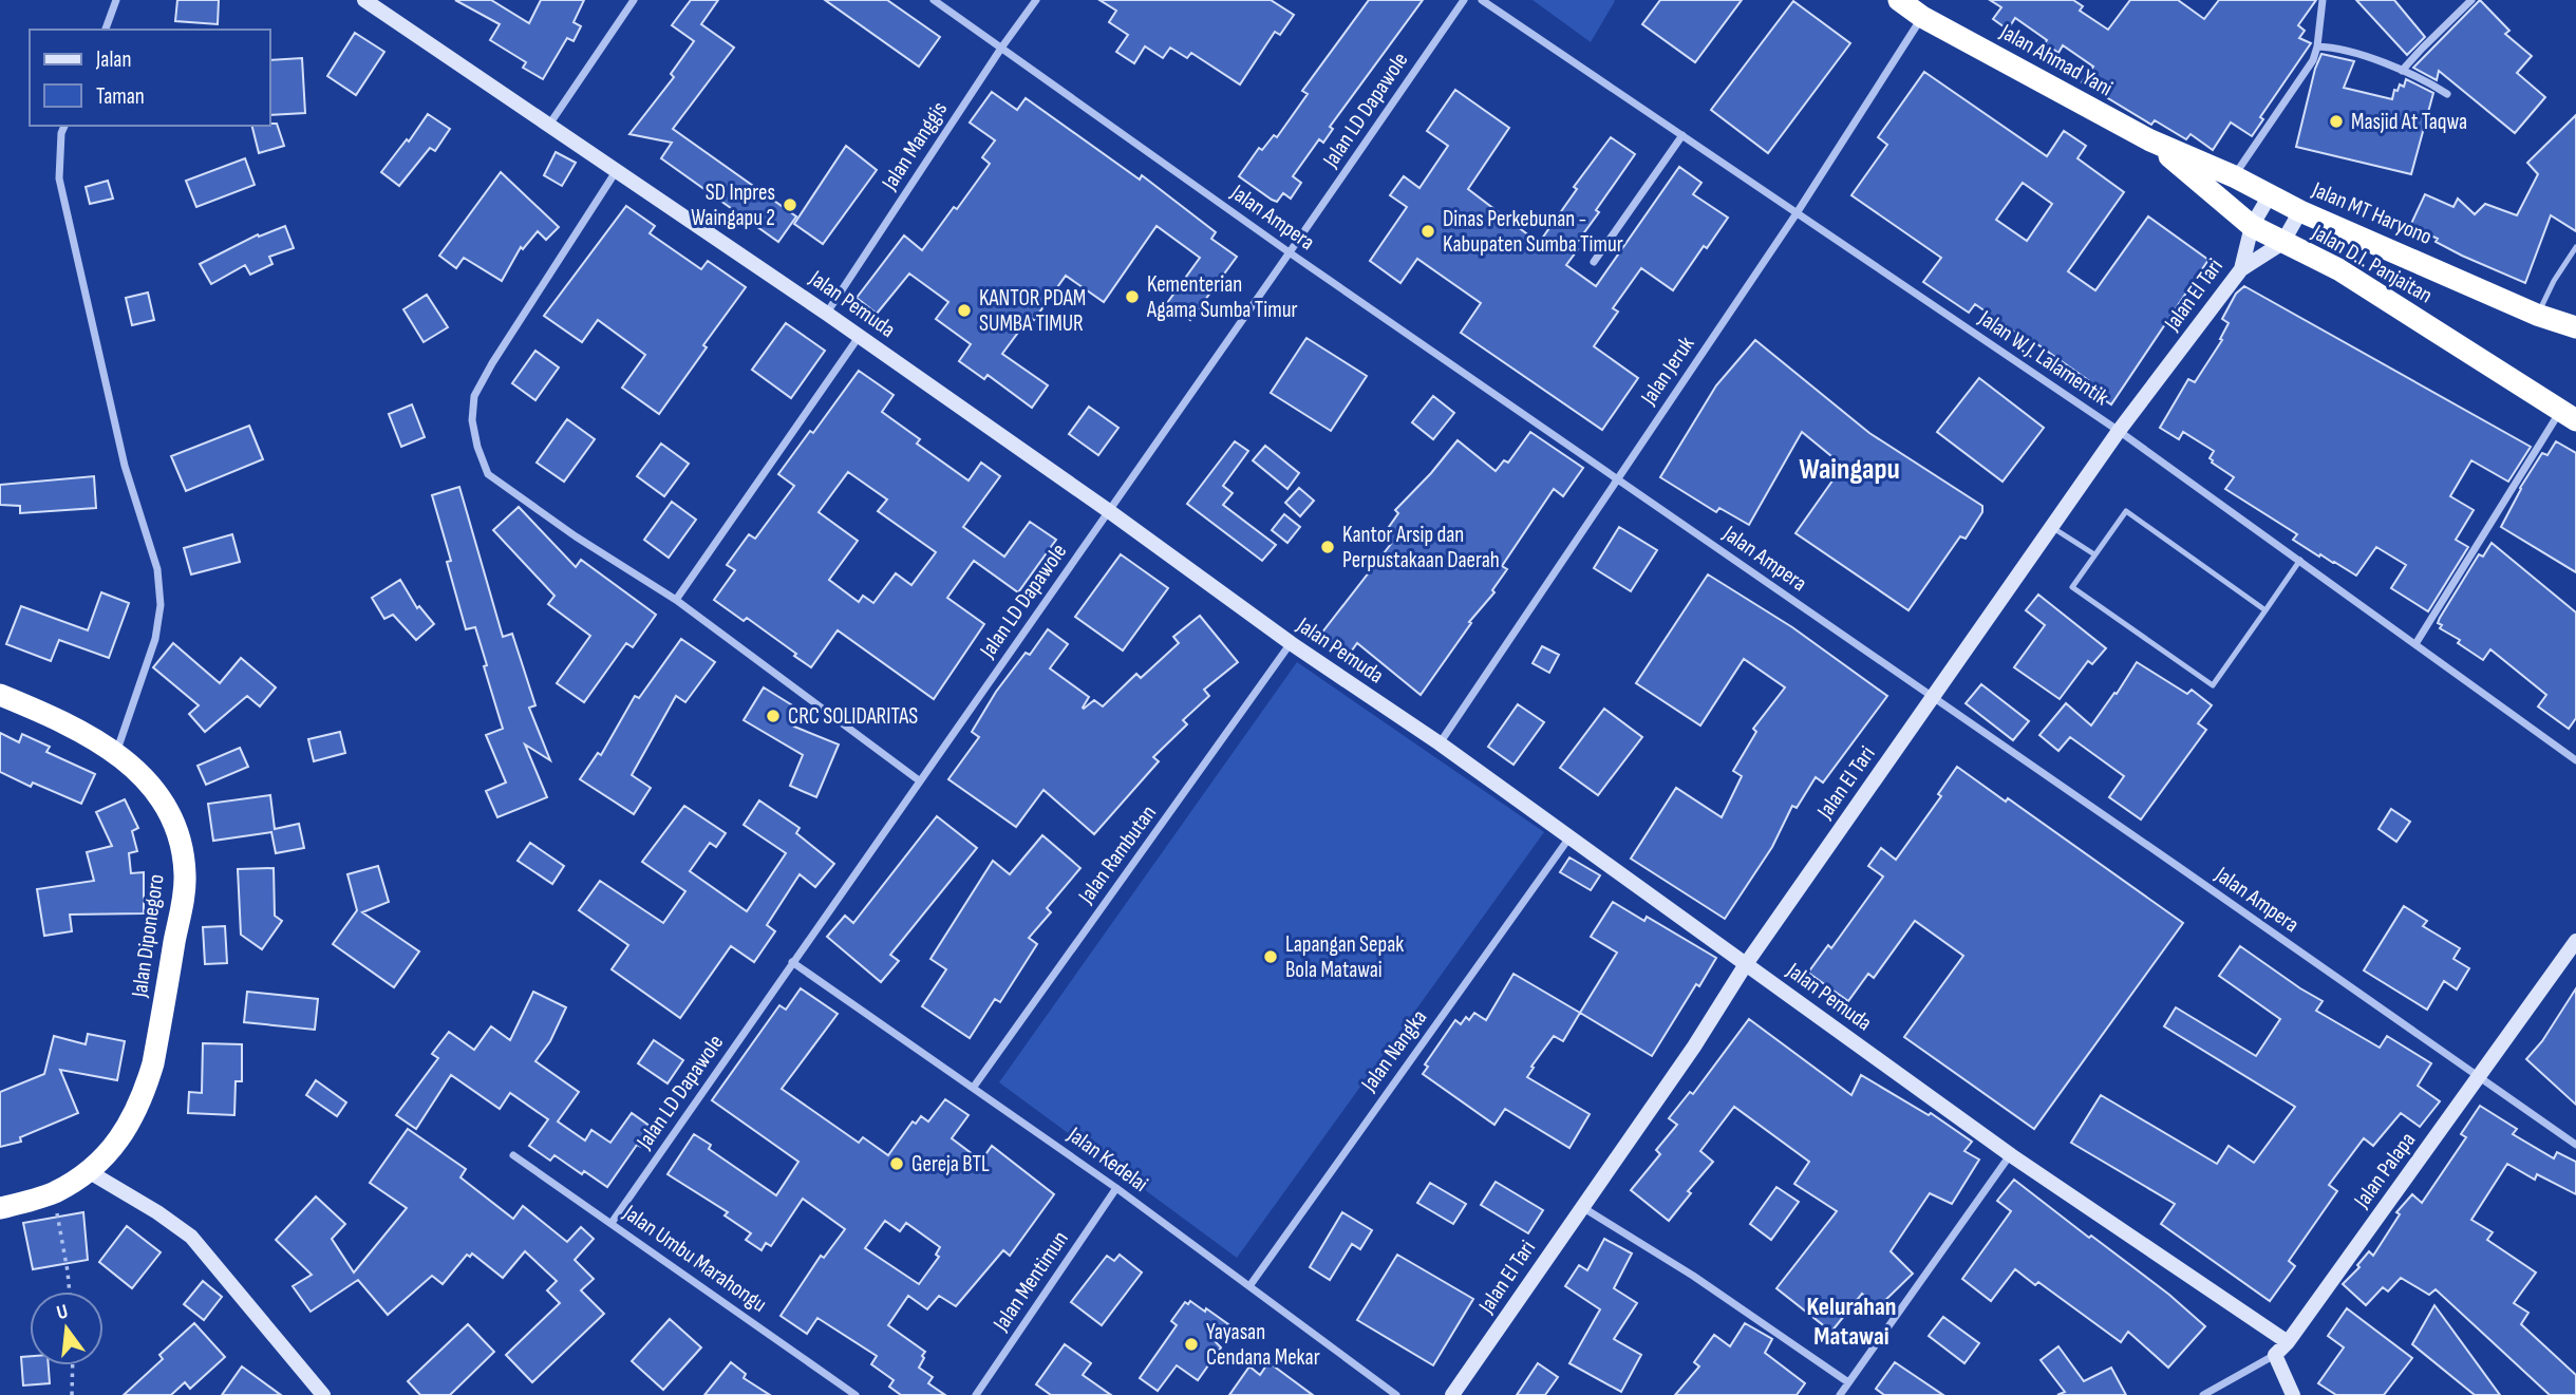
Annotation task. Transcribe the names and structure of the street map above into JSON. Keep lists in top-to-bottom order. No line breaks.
{"streets":{"highway":["Jalan Ahmad Yani","Jalan MT Haryono","Jalan D.I. Panjaitan","Jalan Diponegoro"],"street":["Jalan LD Dapawole","Jalan Manggis","Jalan Ampera","Jalan El Tari","Jalan Pemuda","Jalan W.J. Lalamentik","Jalan Jeruk","Jalan Rambutan","Jalan Nangka","Jalan Kedelai","Jalan Palapa","Jalan Umbu Marahongu","Jalan Mentimun"]},"crossings":[["Jalan Ahmad Yani","Jalan MT Haryono"],["Jalan Ahmad Yani","Jalan D.I. Panjaitan"],["Jalan Ahmad Yani","Jalan Jeruk"],["Jalan LD Dapawole","Jalan Ampera"],["Jalan LD Dapawole","Jalan Pemuda"],["Jalan LD Dapawole","Jalan Kedelai"],["Jalan LD Dapawole","Jalan Umbu Marahongu"],["Jalan Manggis","Jalan Ampera"],["Jalan Manggis","Jalan Pemuda"],["Jalan MT Haryono","Jalan D.I. Panjaitan"],["Jalan MT Haryono","Jalan El Tari"],["Jalan Ampera","Jalan El Tari"],["Jalan Ampera","Jalan Jeruk"],["Jalan Ampera","Jalan Palapa"],["Jalan D.I. Panjaitan","Jalan El Tari"],["Jalan El Tari","Jalan Pemuda"],["Jalan El Tari","Jalan W.J. Lalamentik"],["Jalan Pemuda","Jalan Jeruk"],["Jalan Pemuda","Jalan Rambutan"],["Jalan Pemuda","Jalan Nangka"],["Jalan Pemuda","Jalan Palapa"],["Jalan W.J. Lalamentik","Jalan Jeruk"],["Jalan Rambutan","Jalan Kedelai"],["Jalan Nangka","Jalan Kedelai"],["Jalan Kedelai","Jalan Mentimun"]],"districts":["Waingapu","Kelurahan Matawai"],"places":["Masjid At Taqwa","SD Inpres Waingapu 2","Dinas Perkebunan - Kabupaten Sumba Timur","Kementerian Agama Sumba Timur","KANTOR PDAM SUMBA TIMUR","Kantor Arsip dan Perpustakaan Daerah","CRC SOLIDARITAS","Lapangan Sepak Bola Matawai","Gereja BTL","Yayasan Cendana Mekar"],"legend":["Jalan","Taman"],"north":"top"}
